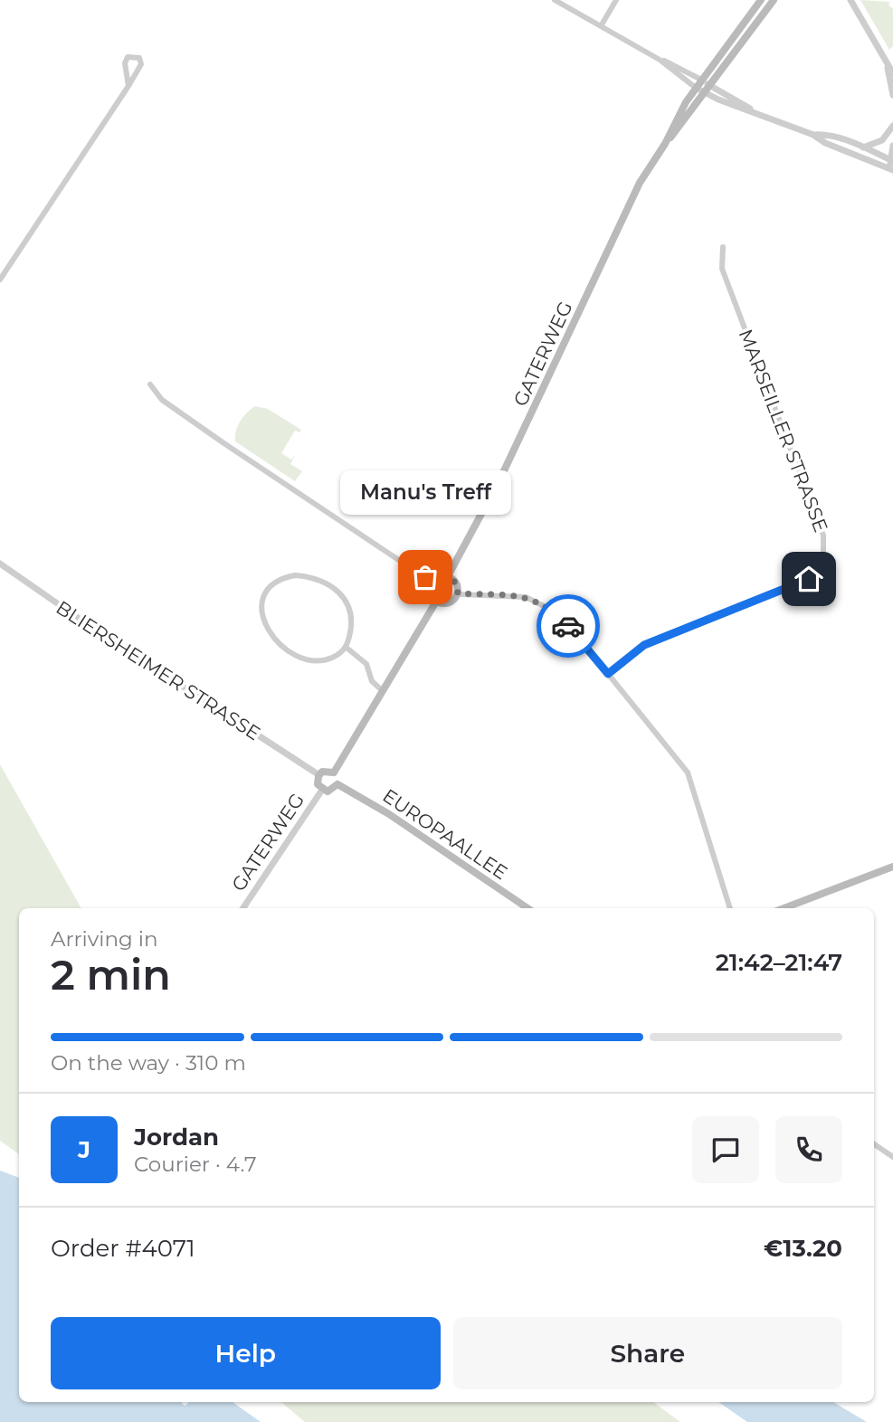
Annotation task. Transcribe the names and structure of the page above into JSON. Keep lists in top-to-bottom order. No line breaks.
{"streets":{"main road":["GATERWEG","EUROPAALLEE"],"street":["MARSEILLER STRASSE","BLIERSHEIMER STRASSE"]},"crossings":[["GATERWEG","BLIERSHEIMER STRASSE"],["GATERWEG","EUROPAALLEE"],["BLIERSHEIMER STRASSE","EUROPAALLEE"]],"places":["Manu's Treff"],"page":{"bubble":"Manu's Treff","heading":["2 min","Arriving in","21:42–21:47"],"panel":["Jordan","Courier · 4.7","Order #4071","€13.20"],"bar":"On the way · 310 m","round":"J","buttons":["Help","Share"]}}
